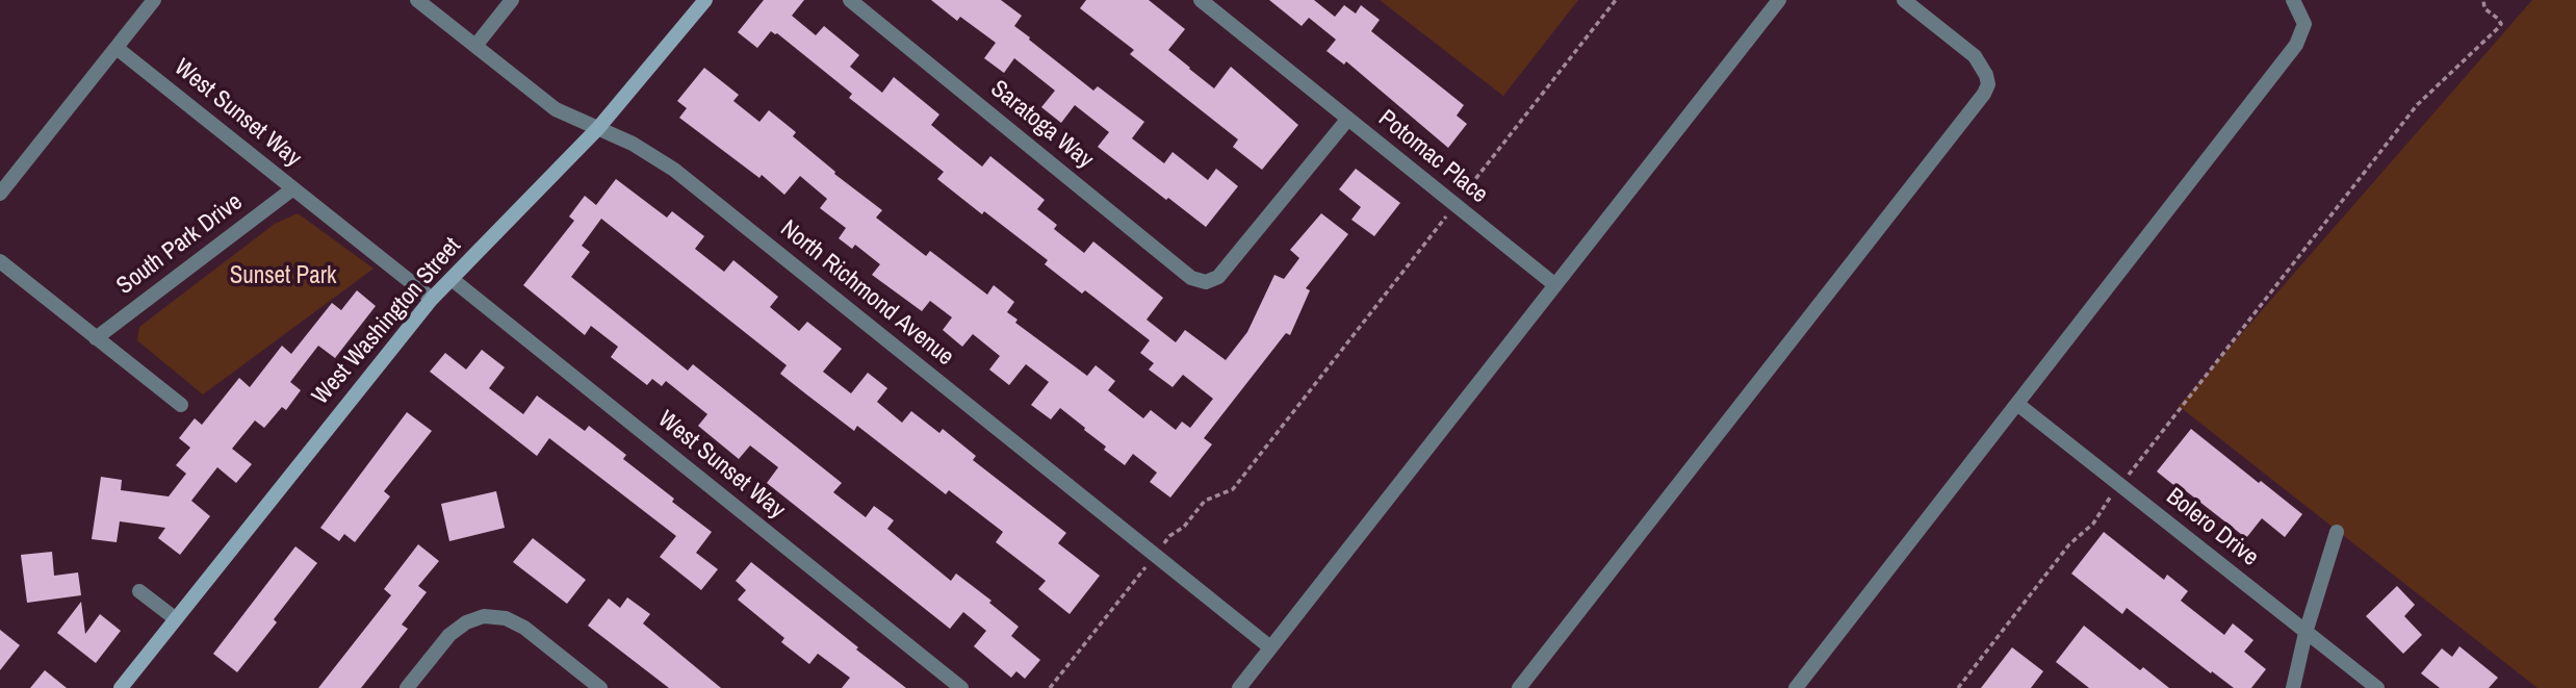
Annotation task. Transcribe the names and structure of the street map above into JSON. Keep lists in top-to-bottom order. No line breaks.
{"streets":{"street":["West Sunset Way","Saratoga Way","Potomac Place","South Park Drive","North Richmond Avenue","West Washington Street","Bolero Drive"]},"crossings":[["West Sunset Way","South Park Drive"],["West Sunset Way","West Washington Street"],["Saratoga Way","Potomac Place"],["North Richmond Avenue","West Washington Street"]],"parks":["Sunset Park"]}
